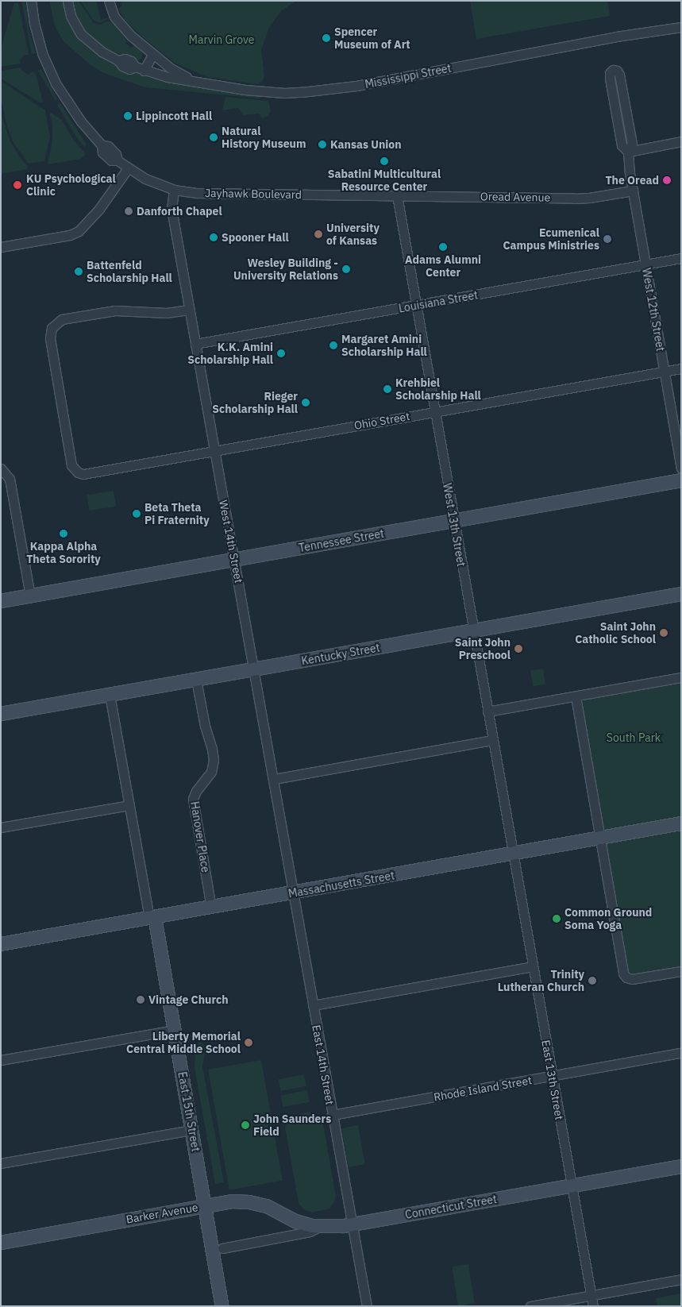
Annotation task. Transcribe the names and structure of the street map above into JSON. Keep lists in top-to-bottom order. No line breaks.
{"streets":{"main road":["Tennessee Street","Kentucky Street","Massachusetts Street","East 15th Street","Connecticut Street","Barker Avenue"],"street":["Mississippi Street","Jayhawk Boulevard","Oread Avenue","Louisiana Street","West 12th Street","Ohio Street","West 13th Street","West 14th Street","Hanover Place","East 14th Street","East 13th Street","Rhode Island Street"]},"crossings":[["Jayhawk Boulevard","Oread Avenue"],["Jayhawk Boulevard","West 13th Street"],["Jayhawk Boulevard","West 14th Street"],["Oread Avenue","West 12th Street"],["Oread Avenue","West 13th Street"],["Louisiana Street","West 12th Street"],["Louisiana Street","West 13th Street"],["Louisiana Street","West 14th Street"],["West 12th Street","Ohio Street"],["Ohio Street","West 13th Street"],["Ohio Street","West 14th Street"],["West 13th Street","Tennessee Street"],["West 13th Street","Kentucky Street"],["West 13th Street","Massachusetts Street"],["West 13th Street","East 13th Street"],["Tennessee Street","West 14th Street"],["West 14th Street","Kentucky Street"],["West 14th Street","Massachusetts Street"],["West 14th Street","East 14th Street"],["Kentucky Street","Hanover Place"],["Hanover Place","Massachusetts Street"],["Massachusetts Street","East 14th Street"],["Massachusetts Street","East 13th Street"],["Massachusetts Street","East 15th Street"],["East 14th Street","Rhode Island Street"],["East 14th Street","Connecticut Street"],["East 13th Street","Rhode Island Street"],["East 13th Street","Connecticut Street"],["East 15th Street","Barker Avenue"],["Connecticut Street","Barker Avenue"]],"parks":["Marvin Grove","South Park"],"places":["Spencer Museum of Art","Lippincott Hall","Natural History Museum","Kansas Union","Sabatini Multicultural Resource Center","The Oread","KU Psychological Clinic","Danforth Chapel","University of Kansas","Spooner Hall","Ecumenical Campus Ministries","Adams Alumni Center","Wesley Building - University Relations","Battenfeld Scholarship Hall","Margaret Amini Scholarship Hall","K.K. Amini Scholarship Hall","Krehbiel Scholarship Hall","Rieger Scholarship Hall","Beta Theta Pi Fraternity","Kappa Alpha Theta Sorority","Saint John Catholic School","Saint John Preschool","Common Ground Soma Yoga","Trinity Lutheran Church","Vintage Church","Liberty Memorial Central Middle School","John Saunders Field"]}
